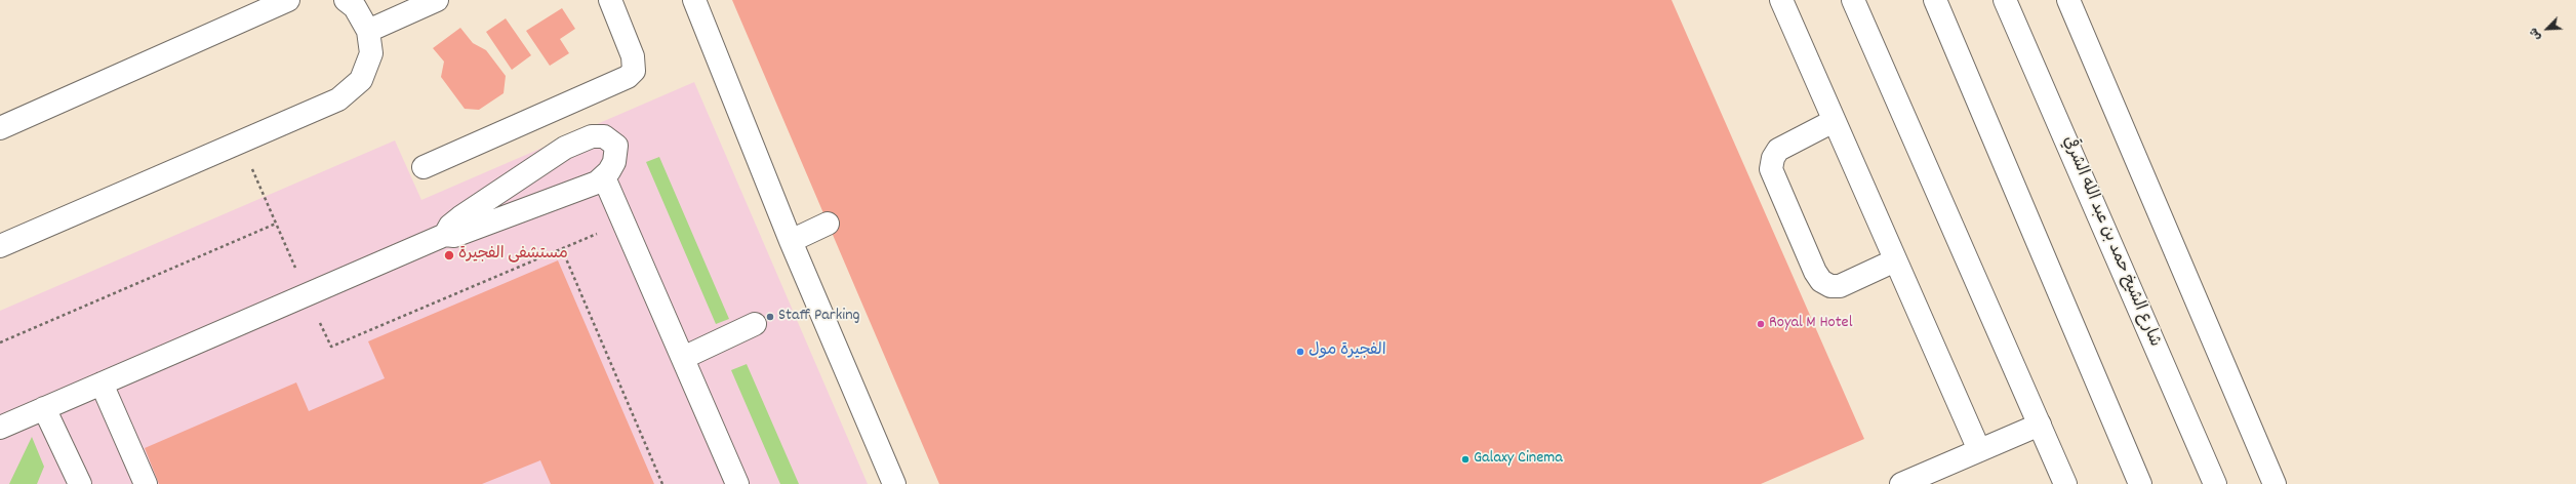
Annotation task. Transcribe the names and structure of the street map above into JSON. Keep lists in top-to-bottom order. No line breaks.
{"streets":{"main road":["شارع الشيخ حمد بن عبد الله الشرقي"]},"places":["مستشفى الفجيرة","Staff Parking","Royal M Hotel","الفجيرة مول","Galaxy Cinema"],"north":"bottom left"}
